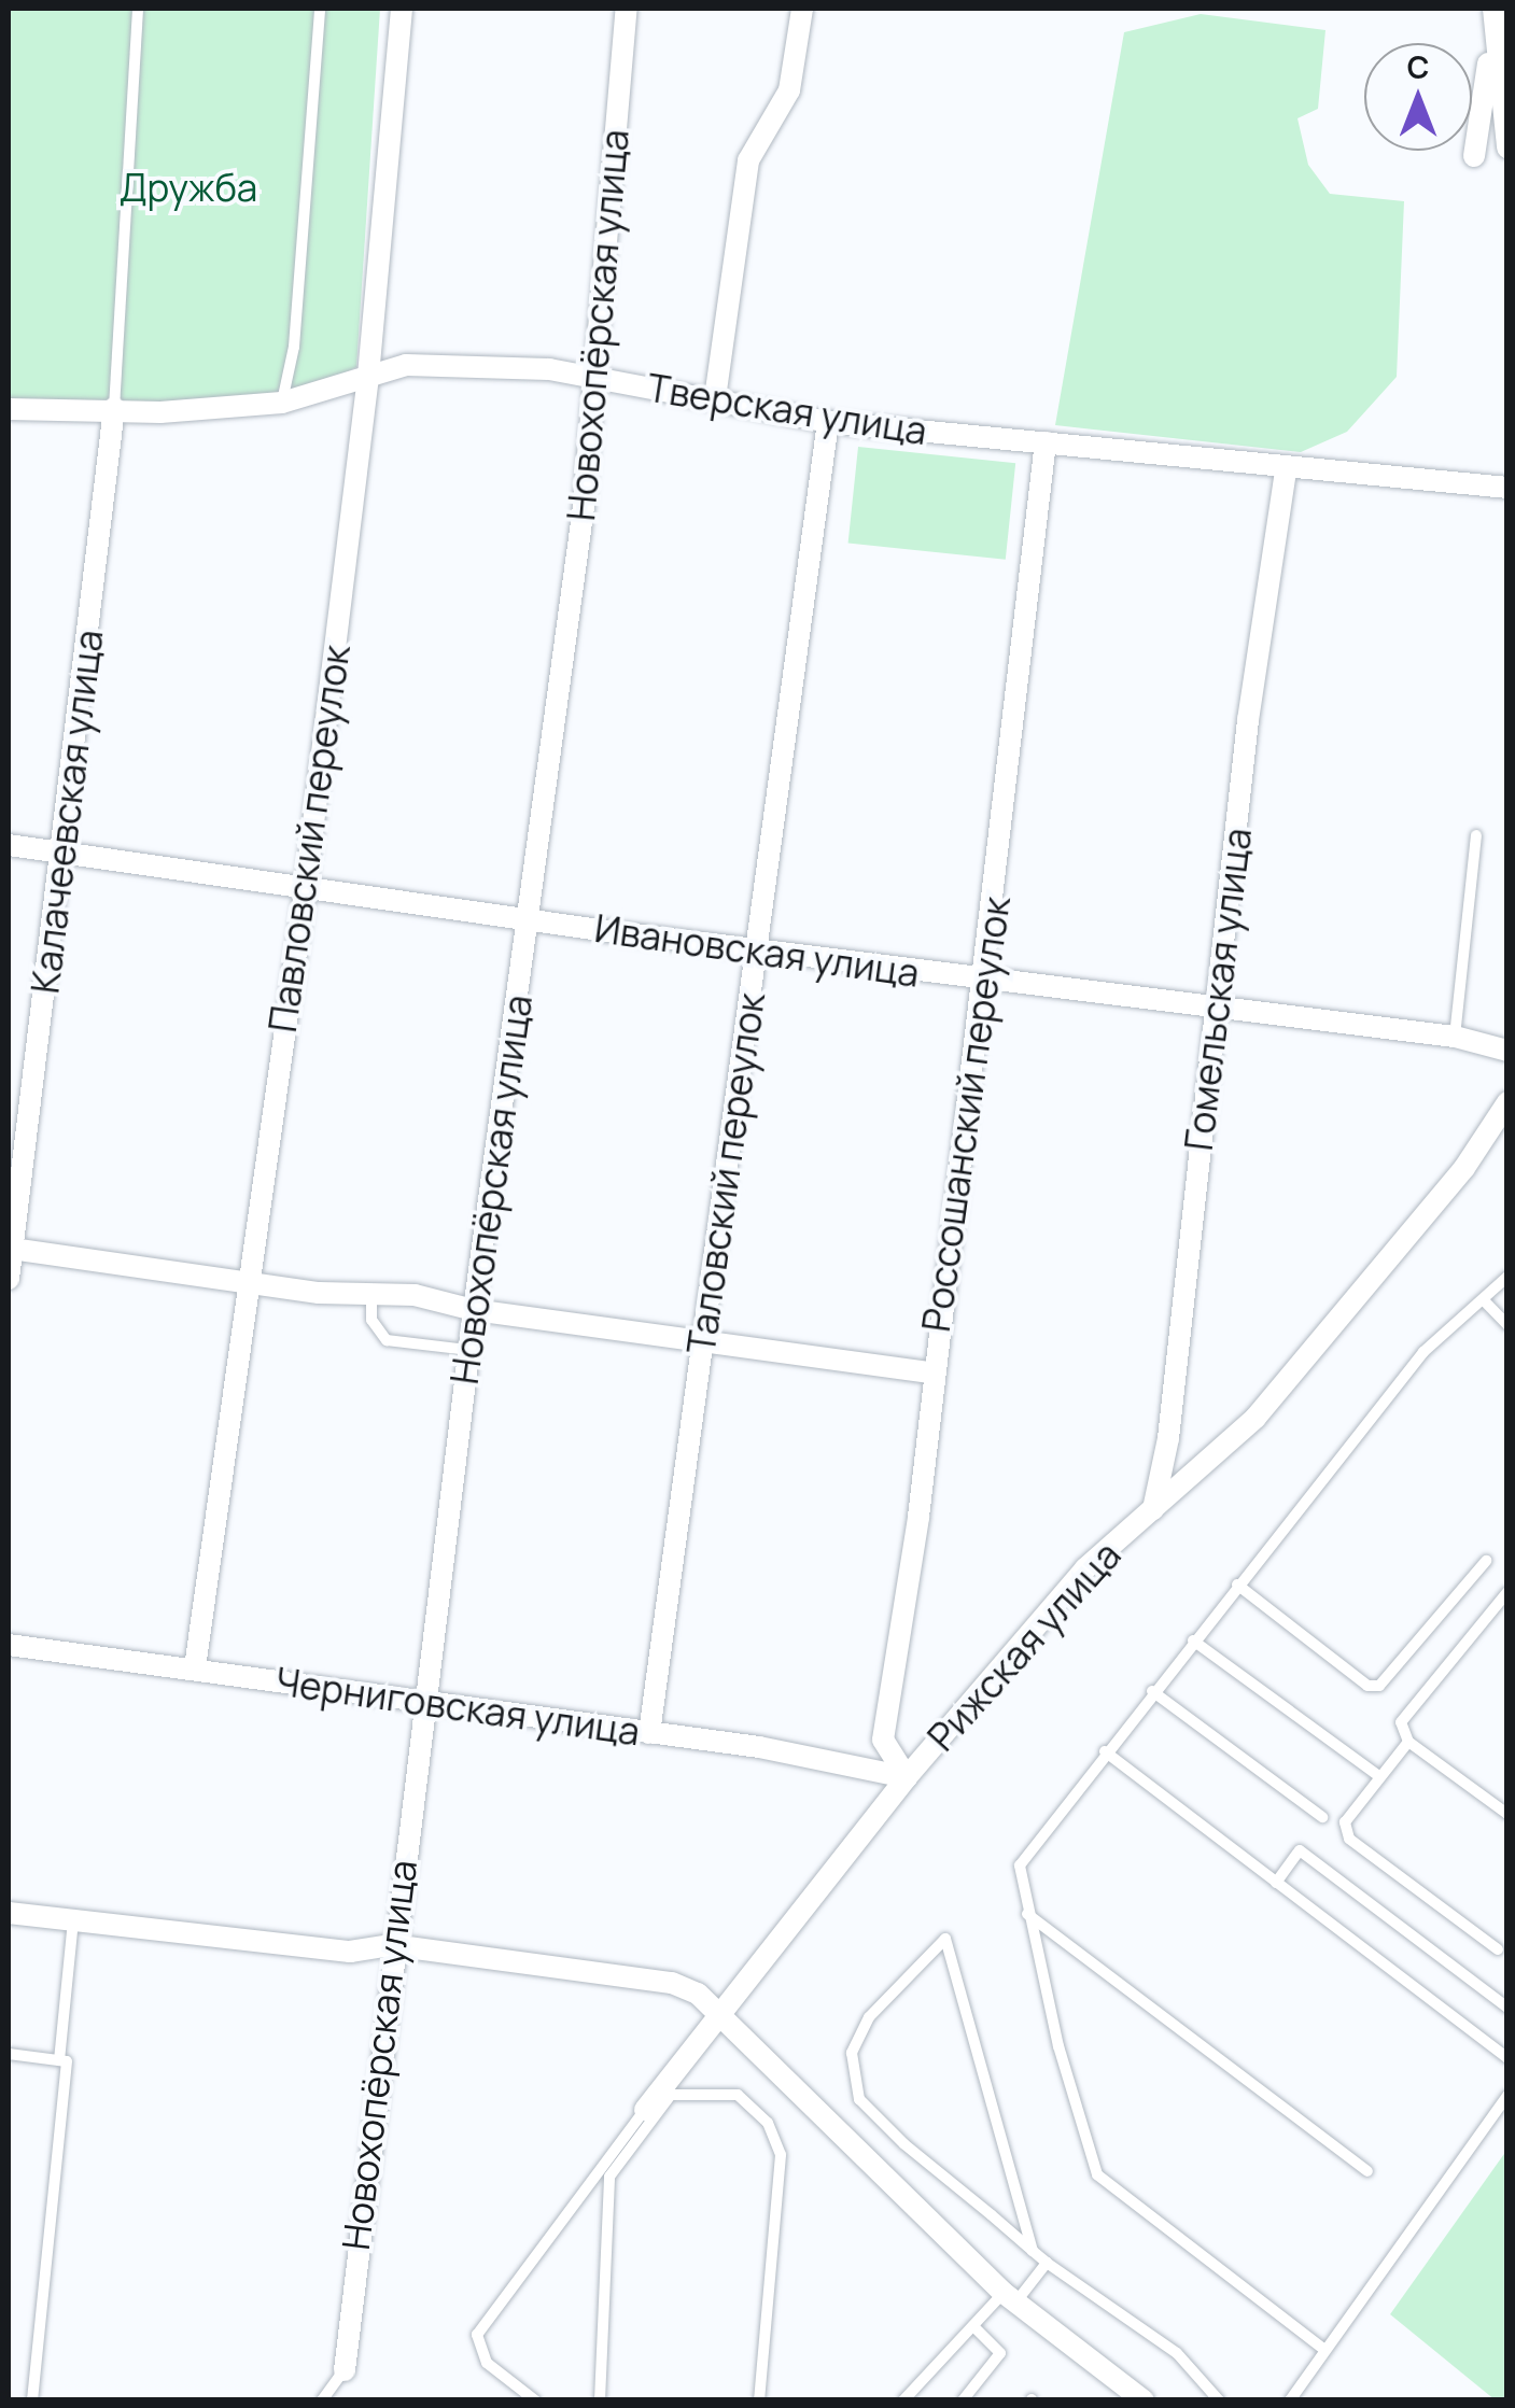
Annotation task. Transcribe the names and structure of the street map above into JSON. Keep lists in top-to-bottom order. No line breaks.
{"streets":{"street":["Новохопёрская улица","Тверская улица","Калачеевская улица","Павловский переулок","Ивановская улица","Гомельская улица","Россошанский переулок","Таловский переулок","Рижская улица","Черниговская улица"]},"crossings":[["Новохопёрская улица","Тверская улица"],["Новохопёрская улица","Ивановская улица"],["Новохопёрская улица","Черниговская улица"],["Тверская улица","Калачеевская улица"],["Тверская улица","Павловский переулок"],["Тверская улица","Гомельская улица"],["Тверская улица","Россошанский переулок"],["Тверская улица","Таловский переулок"],["Калачеевская улица","Ивановская улица"],["Павловский переулок","Ивановская улица"],["Павловский переулок","Черниговская улица"],["Ивановская улица","Гомельская улица"],["Ивановская улица","Россошанский переулок"],["Ивановская улица","Таловский переулок"],["Гомельская улица","Рижская улица"],["Россошанский переулок","Рижская улица"],["Россошанский переулок","Черниговская улица"],["Таловский переулок","Черниговская улица"],["Рижская улица","Черниговская улица"]],"parks":["Дружба"],"north":"top"}
